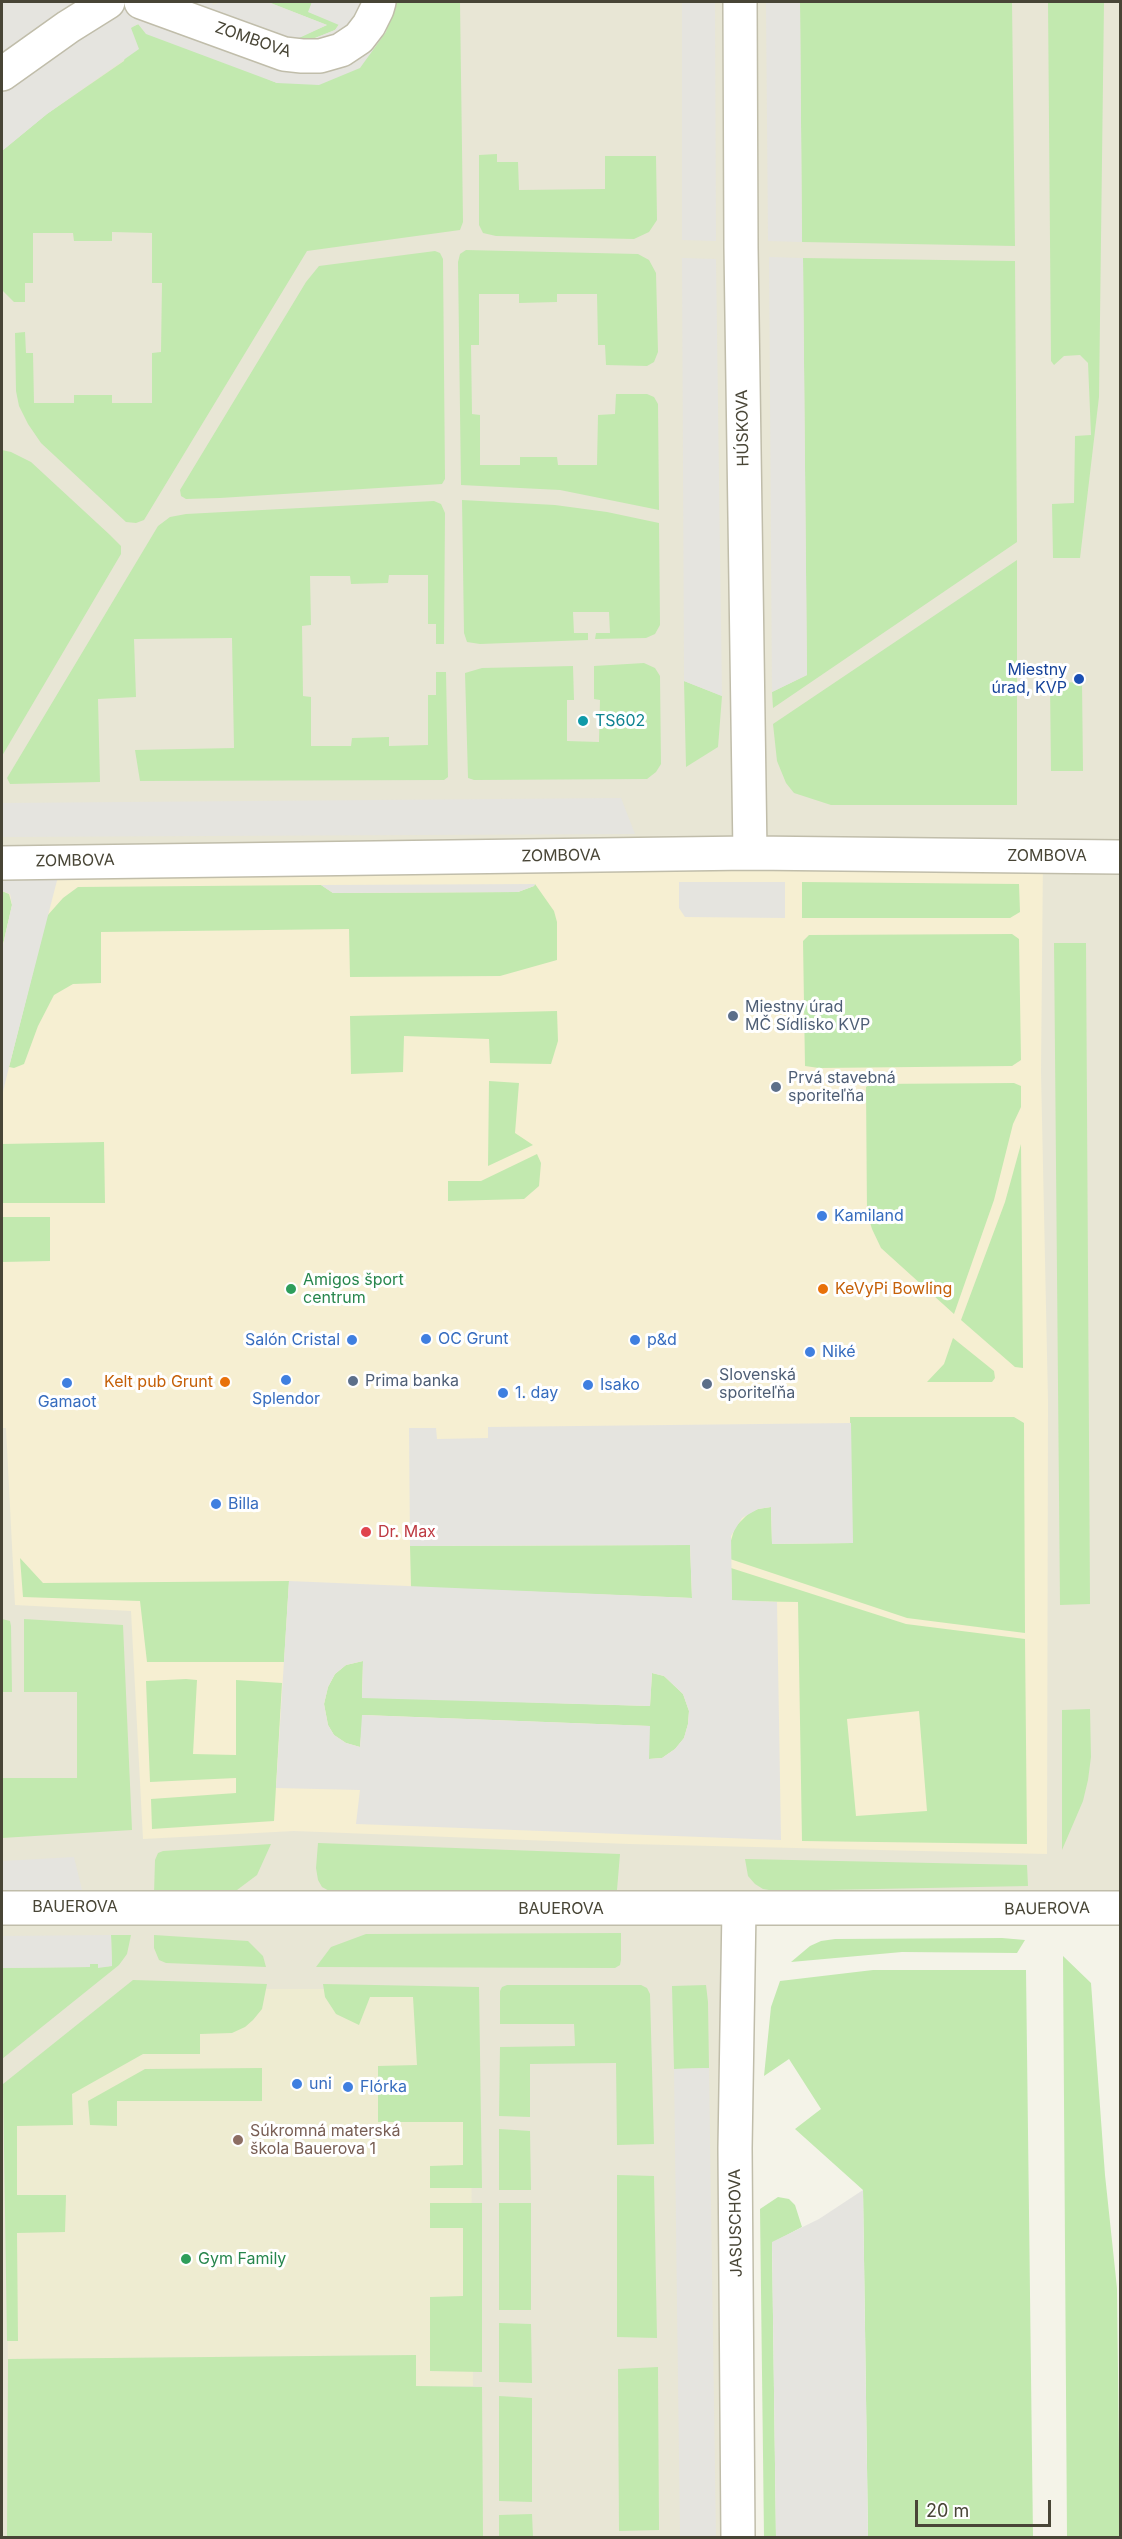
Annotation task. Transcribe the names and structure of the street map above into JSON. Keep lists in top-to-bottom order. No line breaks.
{"streets":{"street":["ZOMBOVA","HÚSKOVA","BAUEROVA","JASUSCHOVA"]},"crossings":[["ZOMBOVA","HÚSKOVA"],["BAUEROVA","JASUSCHOVA"]],"places":["Miestny úrad, KVP","TS602","Miestny úrad MČ Sídlisko KVP","Prvá stavebná sporiteľňa","Kamiland","Amigos šport centrum","KeVyPi Bowling","OC Grunt","Salón Cristal","p&d","Niké","Splendor","Prima banka","Kelt pub Grunt","Gamaot","Slovenská sporiteľňa","Isako","1. day","Billa","Dr. Max","uni","Flórka","Súkromná materská škola Bauerova 1","Gym Family"],"scale_bar":"20 m"}
